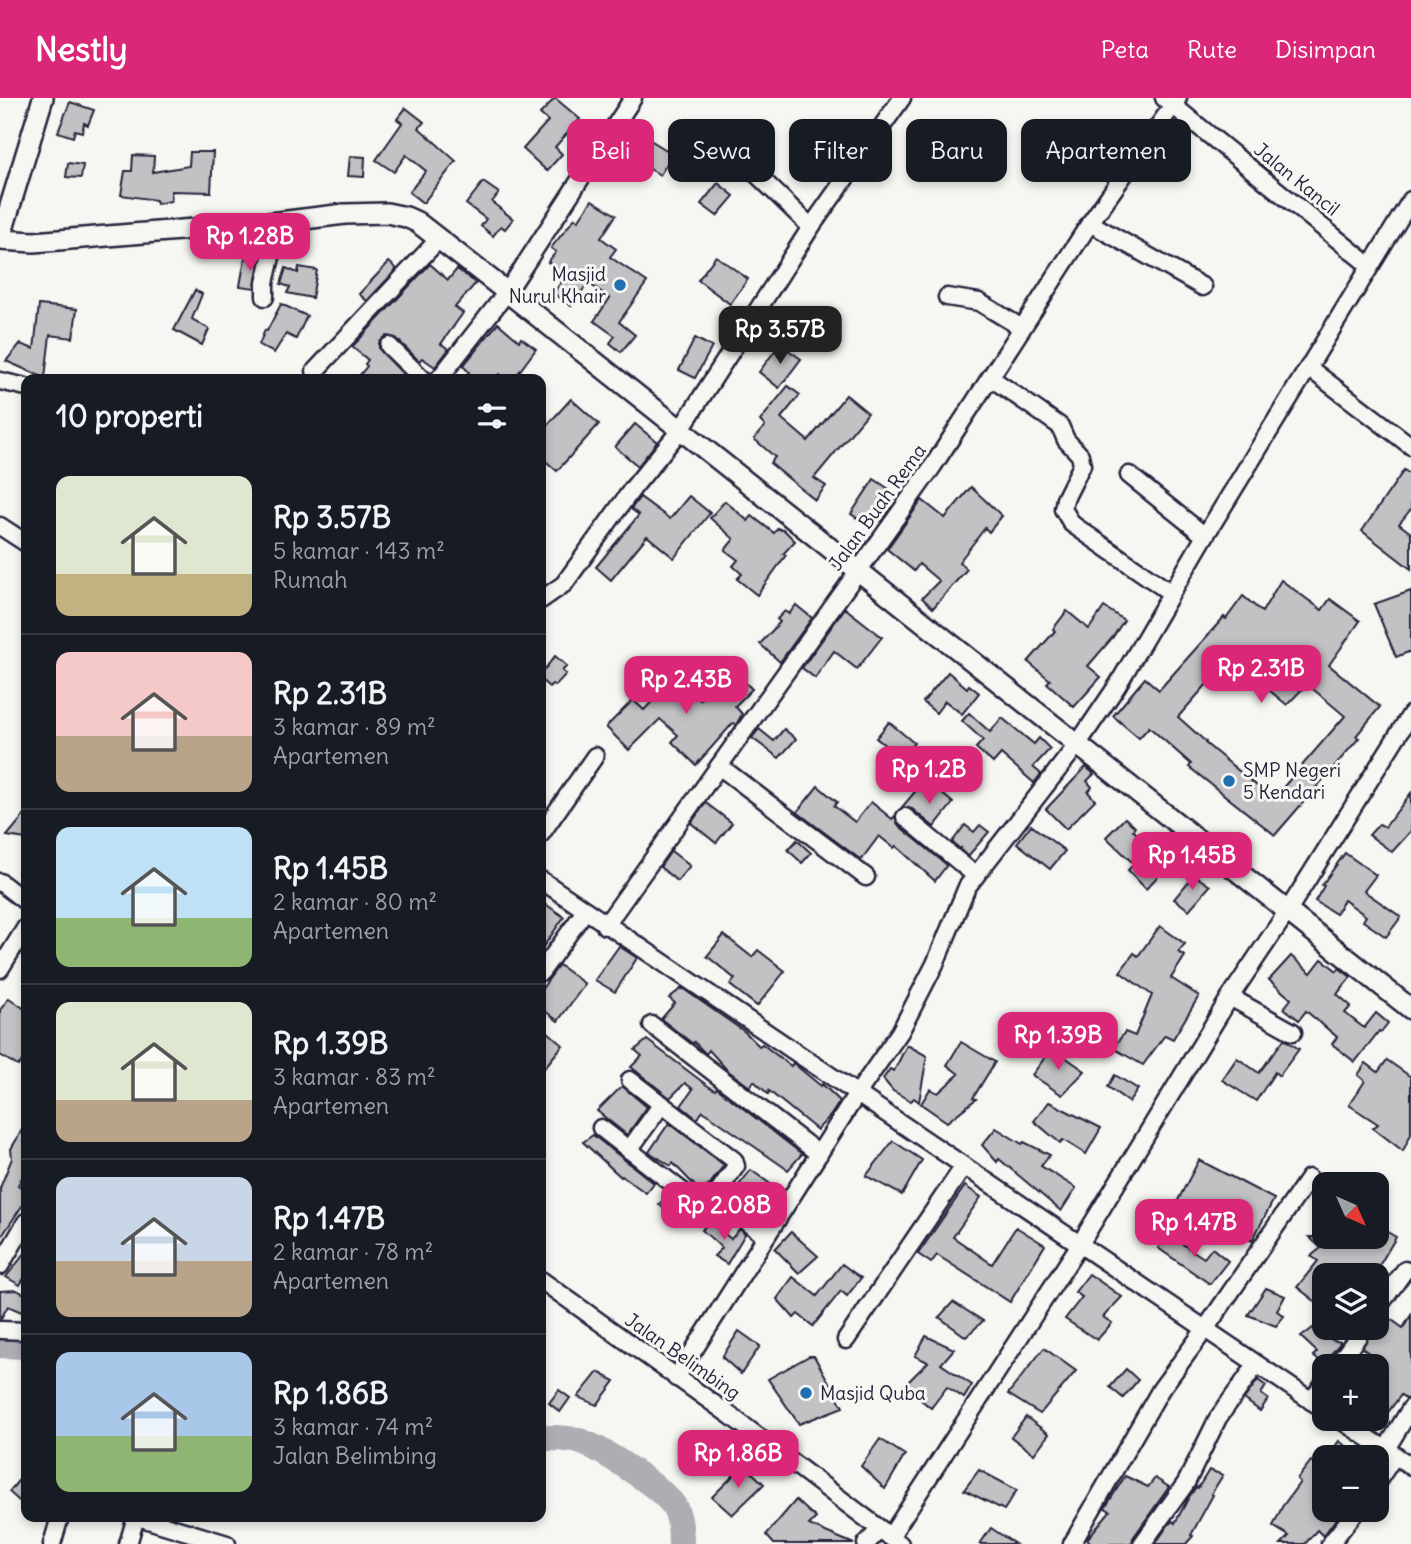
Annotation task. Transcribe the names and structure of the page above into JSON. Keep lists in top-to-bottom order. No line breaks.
{"streets":{"street":["Jalan Kancil","Jalan Buah Rema","Jalan Belimbing"]},"crossings":[["Jalan Kancil","Jalan Buah Rema"]],"places":["Masjid Nurul Khair","SMP Negeri 5 Kendari","Masjid Quba"],"north":"bottom right","page":{"header":"Nestly","nav":["Peta","Rute","Disimpan"],"chip":["Beli","Sewa","Filter","Baru","Apartemen"],"price":["Rp 1.28B","Rp 3.57B","Rp 2.31B","Rp 2.43B","Rp 1.2B","Rp 1.45B","Rp 1.39B","Rp 2.08B","Rp 1.47B","Rp 1.86B"],"heading":"10 properti","list":[{"name":"Rp 3.57B","note":"5 kamar · 143 m² · Rumah"},{"name":"Rp 2.31B","note":"3 kamar · 89 m² · Apartemen"},{"name":"Rp 1.45B","note":"2 kamar · 80 m² · Apartemen"},{"name":"Rp 1.39B","note":"3 kamar · 83 m² · Apartemen"},{"name":"Rp 1.47B","note":"2 kamar · 78 m² · Apartemen"},{"name":"Rp 1.86B","note":"3 kamar · 74 m² · Jalan Belimbing"}],"map_buttons":["+","−"]}}
